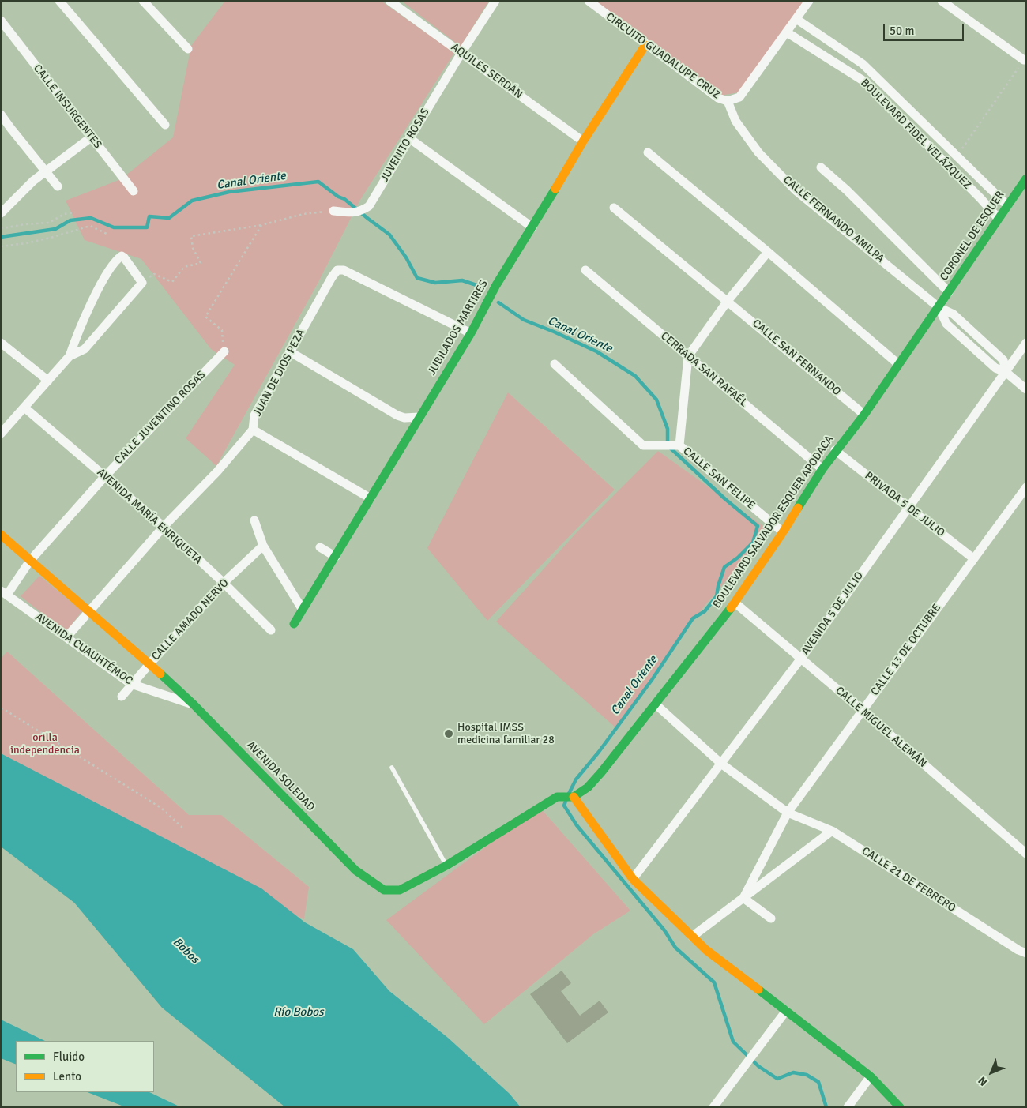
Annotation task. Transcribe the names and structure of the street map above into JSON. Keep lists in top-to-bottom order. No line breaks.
{"streets":{"street":["CIRCUITO GUADALUPE CRUZ","AQUILES SERDÁN","CALLE INSURGENTES","BOULEVARD FIDEL VELÁZQUEZ","JUVENITO ROSAS","CALLE FERNANDO AMILPA","CORONEL DE ESQUER","JUBILADOS MARTIRES","CALLE SAN FERNANDO","CERRADA SAN RAFAÉL","JUAN DE DIOS PEZA","CALLE JUVENTINO ROSAS","CALLE SAN FELIPE","PRIVADA 5 DE JULIO","AVENIDA MARÍA ENRIQUETA","BOULEVARD SALVADOR ESQUER APODACA","AVENIDA 5 DE JULIO","CALLE AMADO NERVO","AVENIDA CUAUHTÉMOC","CALLE 13 DE OCTUBRE","CALLE MIGUEL ALEMÁN","AVENIDA SOLEDAD","CALLE 21 DE FEBRERO"]},"crossings":[["CIRCUITO GUADALUPE CRUZ","BOULEVARD FIDEL VELÁZQUEZ"],["CIRCUITO GUADALUPE CRUZ","CALLE FERNANDO AMILPA"],["CIRCUITO GUADALUPE CRUZ","JUBILADOS MARTIRES"],["AQUILES SERDÁN","JUVENITO ROSAS"],["AQUILES SERDÁN","JUBILADOS MARTIRES"],["BOULEVARD FIDEL VELÁZQUEZ","CORONEL DE ESQUER"],["CALLE FERNANDO AMILPA","CORONEL DE ESQUER"],["CALLE FERNANDO AMILPA","BOULEVARD SALVADOR ESQUER APODACA"],["CORONEL DE ESQUER","BOULEVARD SALVADOR ESQUER APODACA"],["JUBILADOS MARTIRES","JUAN DE DIOS PEZA"],["CALLE SAN FERNANDO","BOULEVARD SALVADOR ESQUER APODACA"],["CERRADA SAN RAFAÉL","CALLE SAN FELIPE"],["CERRADA SAN RAFAÉL","BOULEVARD SALVADOR ESQUER APODACA"],["JUAN DE DIOS PEZA","AVENIDA MARÍA ENRIQUETA"],["JUAN DE DIOS PEZA","AVENIDA CUAUHTÉMOC"],["JUAN DE DIOS PEZA","AVENIDA SOLEDAD"],["CALLE JUVENTINO ROSAS","AVENIDA MARÍA ENRIQUETA"],["CALLE JUVENTINO ROSAS","AVENIDA CUAUHTÉMOC"],["CALLE JUVENTINO ROSAS","AVENIDA SOLEDAD"],["CALLE SAN FELIPE","BOULEVARD SALVADOR ESQUER APODACA"],["PRIVADA 5 DE JULIO","BOULEVARD SALVADOR ESQUER APODACA"],["PRIVADA 5 DE JULIO","AVENIDA 5 DE JULIO"],["PRIVADA 5 DE JULIO","CALLE 13 DE OCTUBRE"],["AVENIDA MARÍA ENRIQUETA","CALLE AMADO NERVO"],["BOULEVARD SALVADOR ESQUER APODACA","CALLE MIGUEL ALEMÁN"],["BOULEVARD SALVADOR ESQUER APODACA","AVENIDA SOLEDAD"],["BOULEVARD SALVADOR ESQUER APODACA","CALLE 21 DE FEBRERO"],["AVENIDA 5 DE JULIO","CALLE MIGUEL ALEMÁN"],["AVENIDA 5 DE JULIO","CALLE 21 DE FEBRERO"],["CALLE AMADO NERVO","AVENIDA CUAUHTÉMOC"],["CALLE AMADO NERVO","AVENIDA SOLEDAD"],["AVENIDA CUAUHTÉMOC","AVENIDA SOLEDAD"],["CALLE 13 DE OCTUBRE","CALLE MIGUEL ALEMÁN"],["CALLE 13 DE OCTUBRE","CALLE 21 DE FEBRERO"]],"water":["Canal Oriente","Bobos","Río Bobos"],"parks":["orilla independencia"],"places":["Hospital IMSS medicina familiar 28"],"legend":["Fluido","Lento"],"scale_bar":"50 m","north":"bottom left"}
